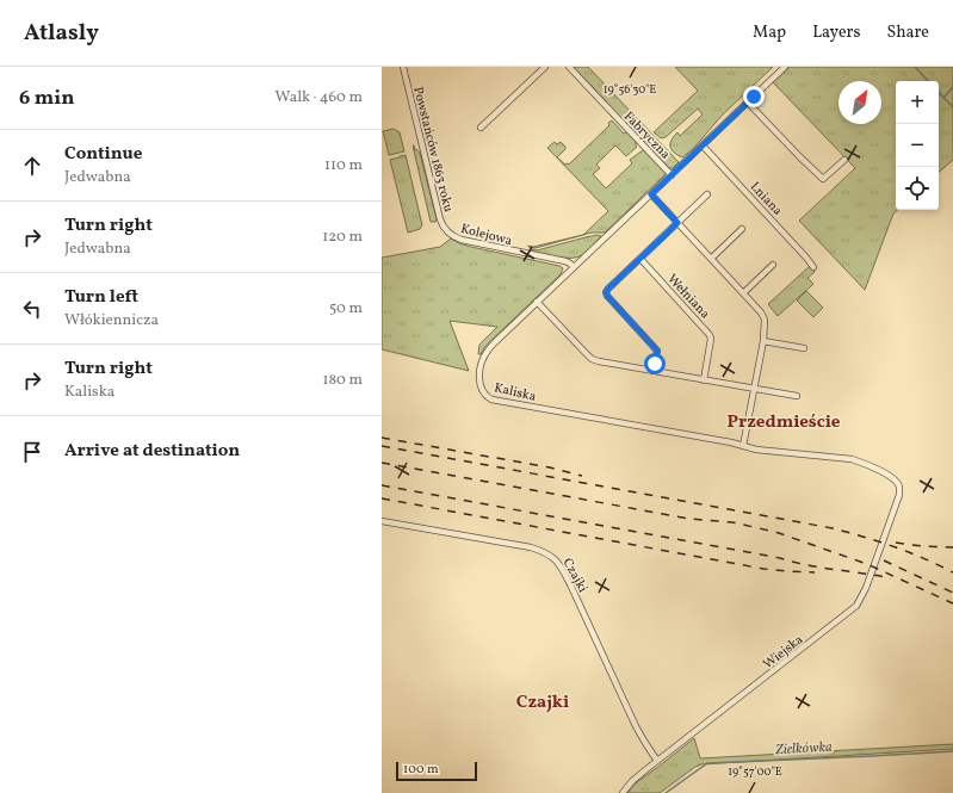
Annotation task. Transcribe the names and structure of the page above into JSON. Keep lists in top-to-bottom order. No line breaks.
{"streets":{"street":["Fabryczna","Powstańców 1863 roku","Lniana","Kolejowa","Wełniana","Kaliska","Czajki","Wiejska"]},"crossings":[["Fabryczna","Kaliska"],["Powstańców 1863 roku","Kolejowa"],["Lniana","Kaliska"],["Kolejowa","Kaliska"],["Kaliska","Wiejska"],["Czajki","Wiejska"]],"districts":["Przedmieście","Czajki"],"water":["Zielkówka"],"scale_bar":"100 m","north":"top right","page":{"header":"Atlasly","nav":["Map","Layers","Share"],"heading":["6 min","Walk · 460 m"],"map_buttons":["+","−"],"list":[["Continue","Jedwabna","110 m"],["Turn right","Jedwabna","120 m"],["Turn left","Włókiennicza","50 m"],["Turn right","Kaliska","180 m"],"Arrive at destination"],"scale":"100 m"},"coordinates":["19°56'30\"E","19°57'00\"E"]}
